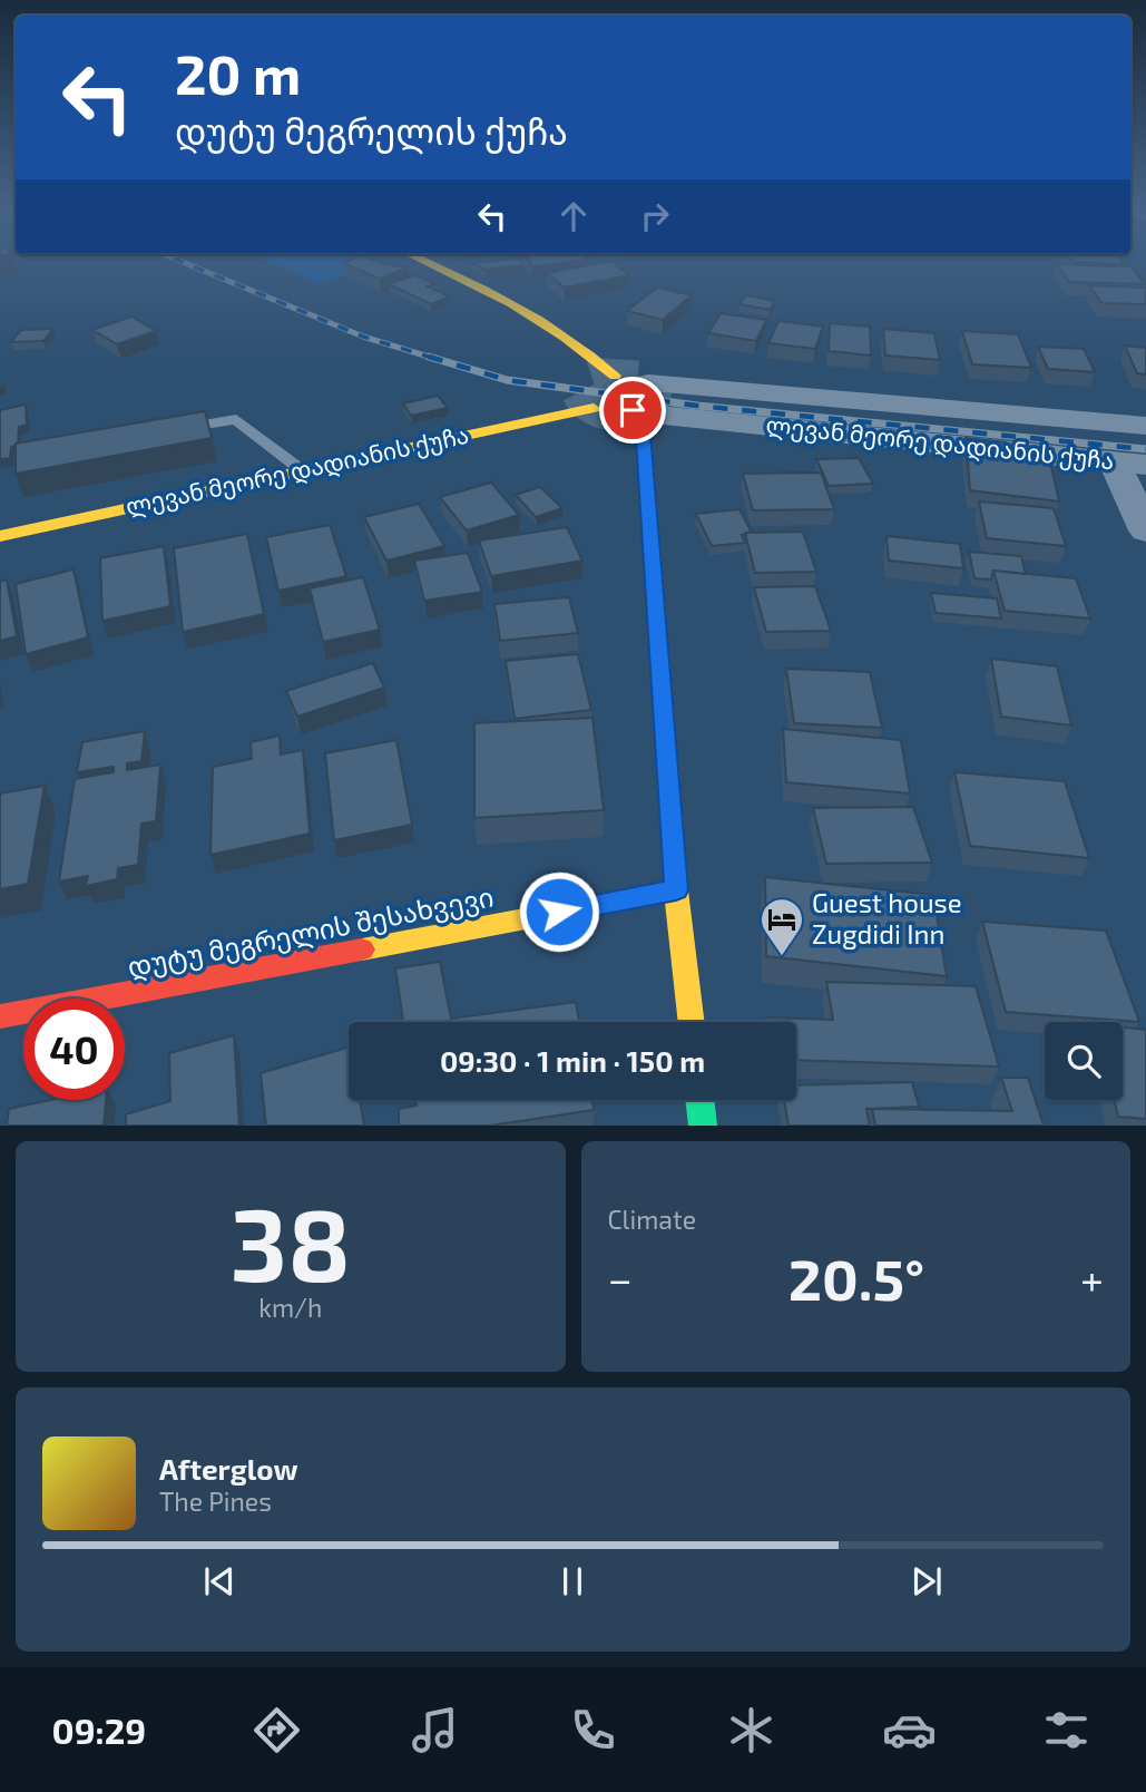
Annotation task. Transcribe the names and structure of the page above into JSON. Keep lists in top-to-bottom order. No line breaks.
{"streets":{"street":["ლევან მეორე დადიანის ქუჩა","დუტუ მეგრელის შესახვევი"]},"places":{"hotel":["Guest house Zugdidi Inn"]},"page":{"turn":["20 m","დუტუ მეგრელის ქუჩა"],"limit":"40","trip":"09:30 · 1 min · 150 m","tile":[["38","km/h"],"Climate"],"heat":["−","20.5°","+"],"song":["Afterglow","The Pines"],"tabs":"09:29"}}
